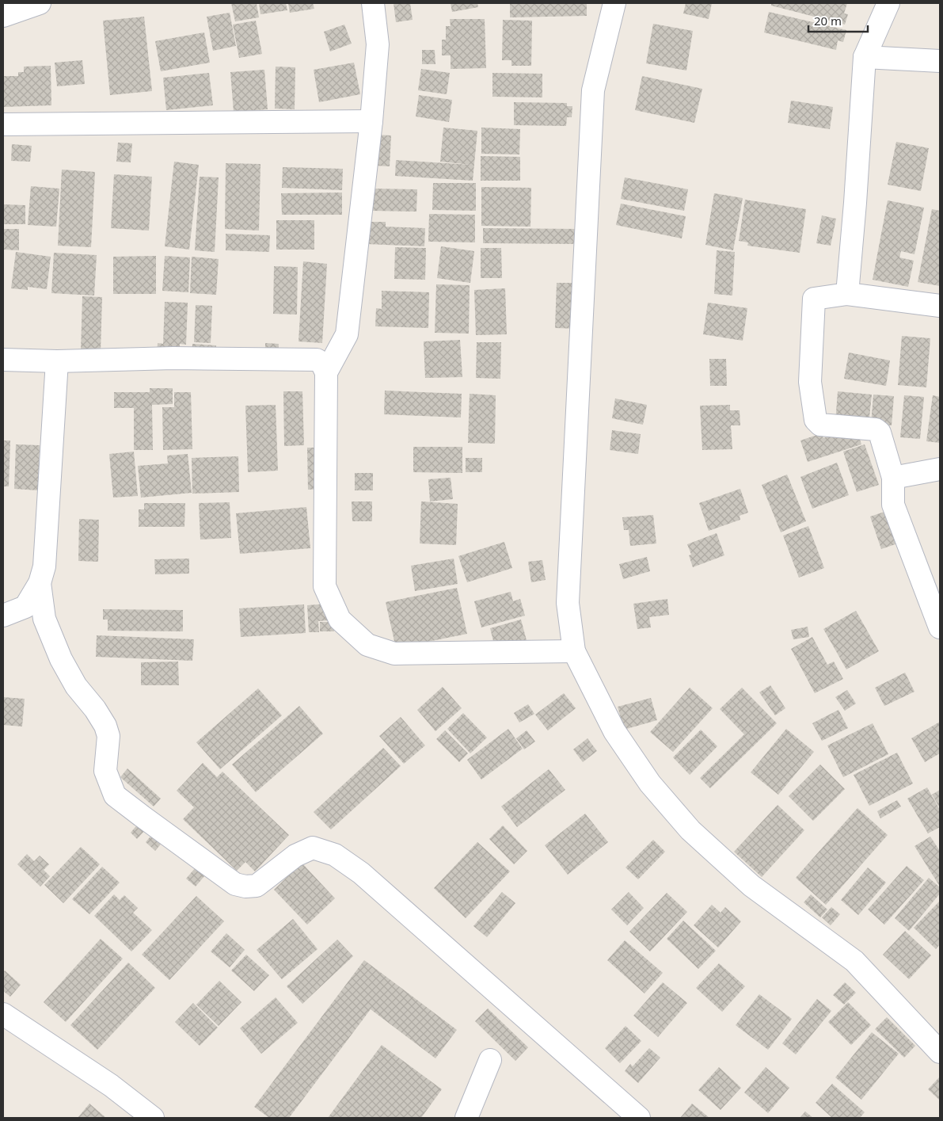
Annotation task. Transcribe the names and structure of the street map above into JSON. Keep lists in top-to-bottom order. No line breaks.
{"scale_bar":"20 m"}
